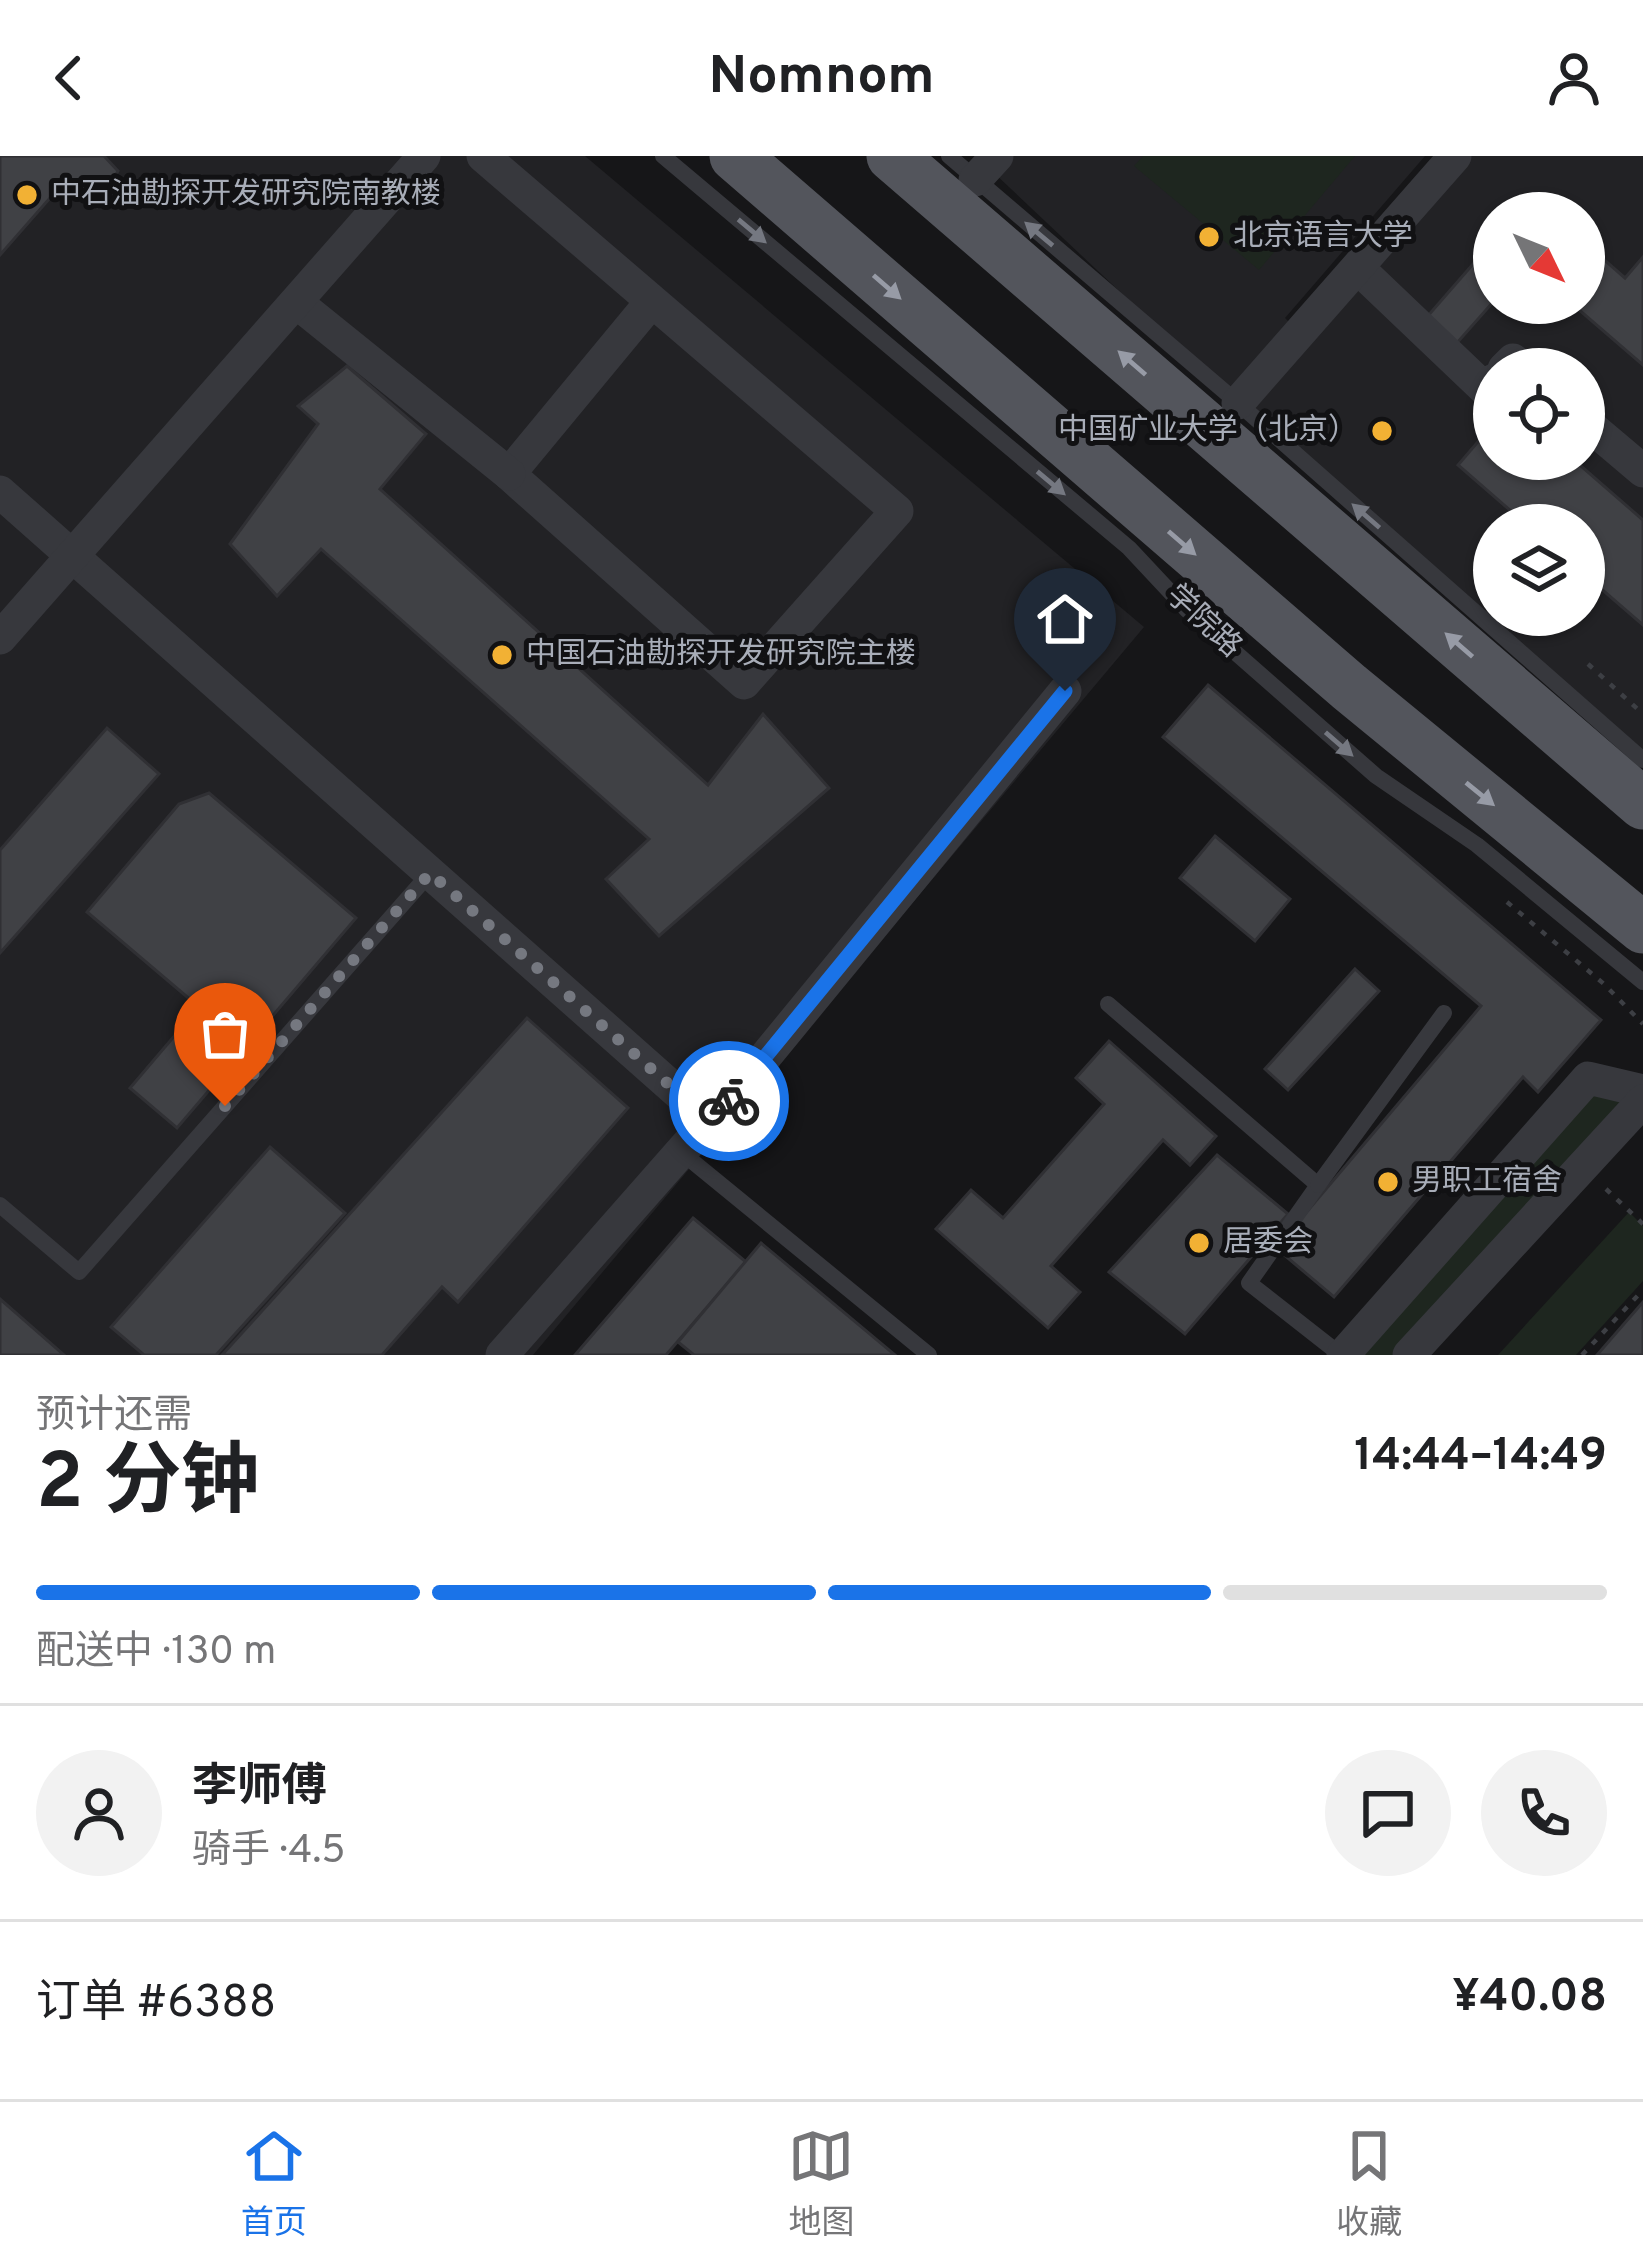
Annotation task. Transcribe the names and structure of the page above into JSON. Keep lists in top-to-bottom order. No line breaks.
{"streets":{"main road":["学院路"]},"places":["中石油勘探开发研究院南教楼","北京语言大学","中国矿业大学（北京）","中国石油勘探开发研究院主楼","男职工宿舍","居委会"],"north":"bottom right","page":{"header":"Nomnom","heading":["2 分钟","预计还需","14:44–14:49"],"panel":["李师傅","骑手 · 4.5","订单 #6388","¥40.08"],"bar":"配送中 · 130 m","tabs":["首页","地图","收藏"]}}
